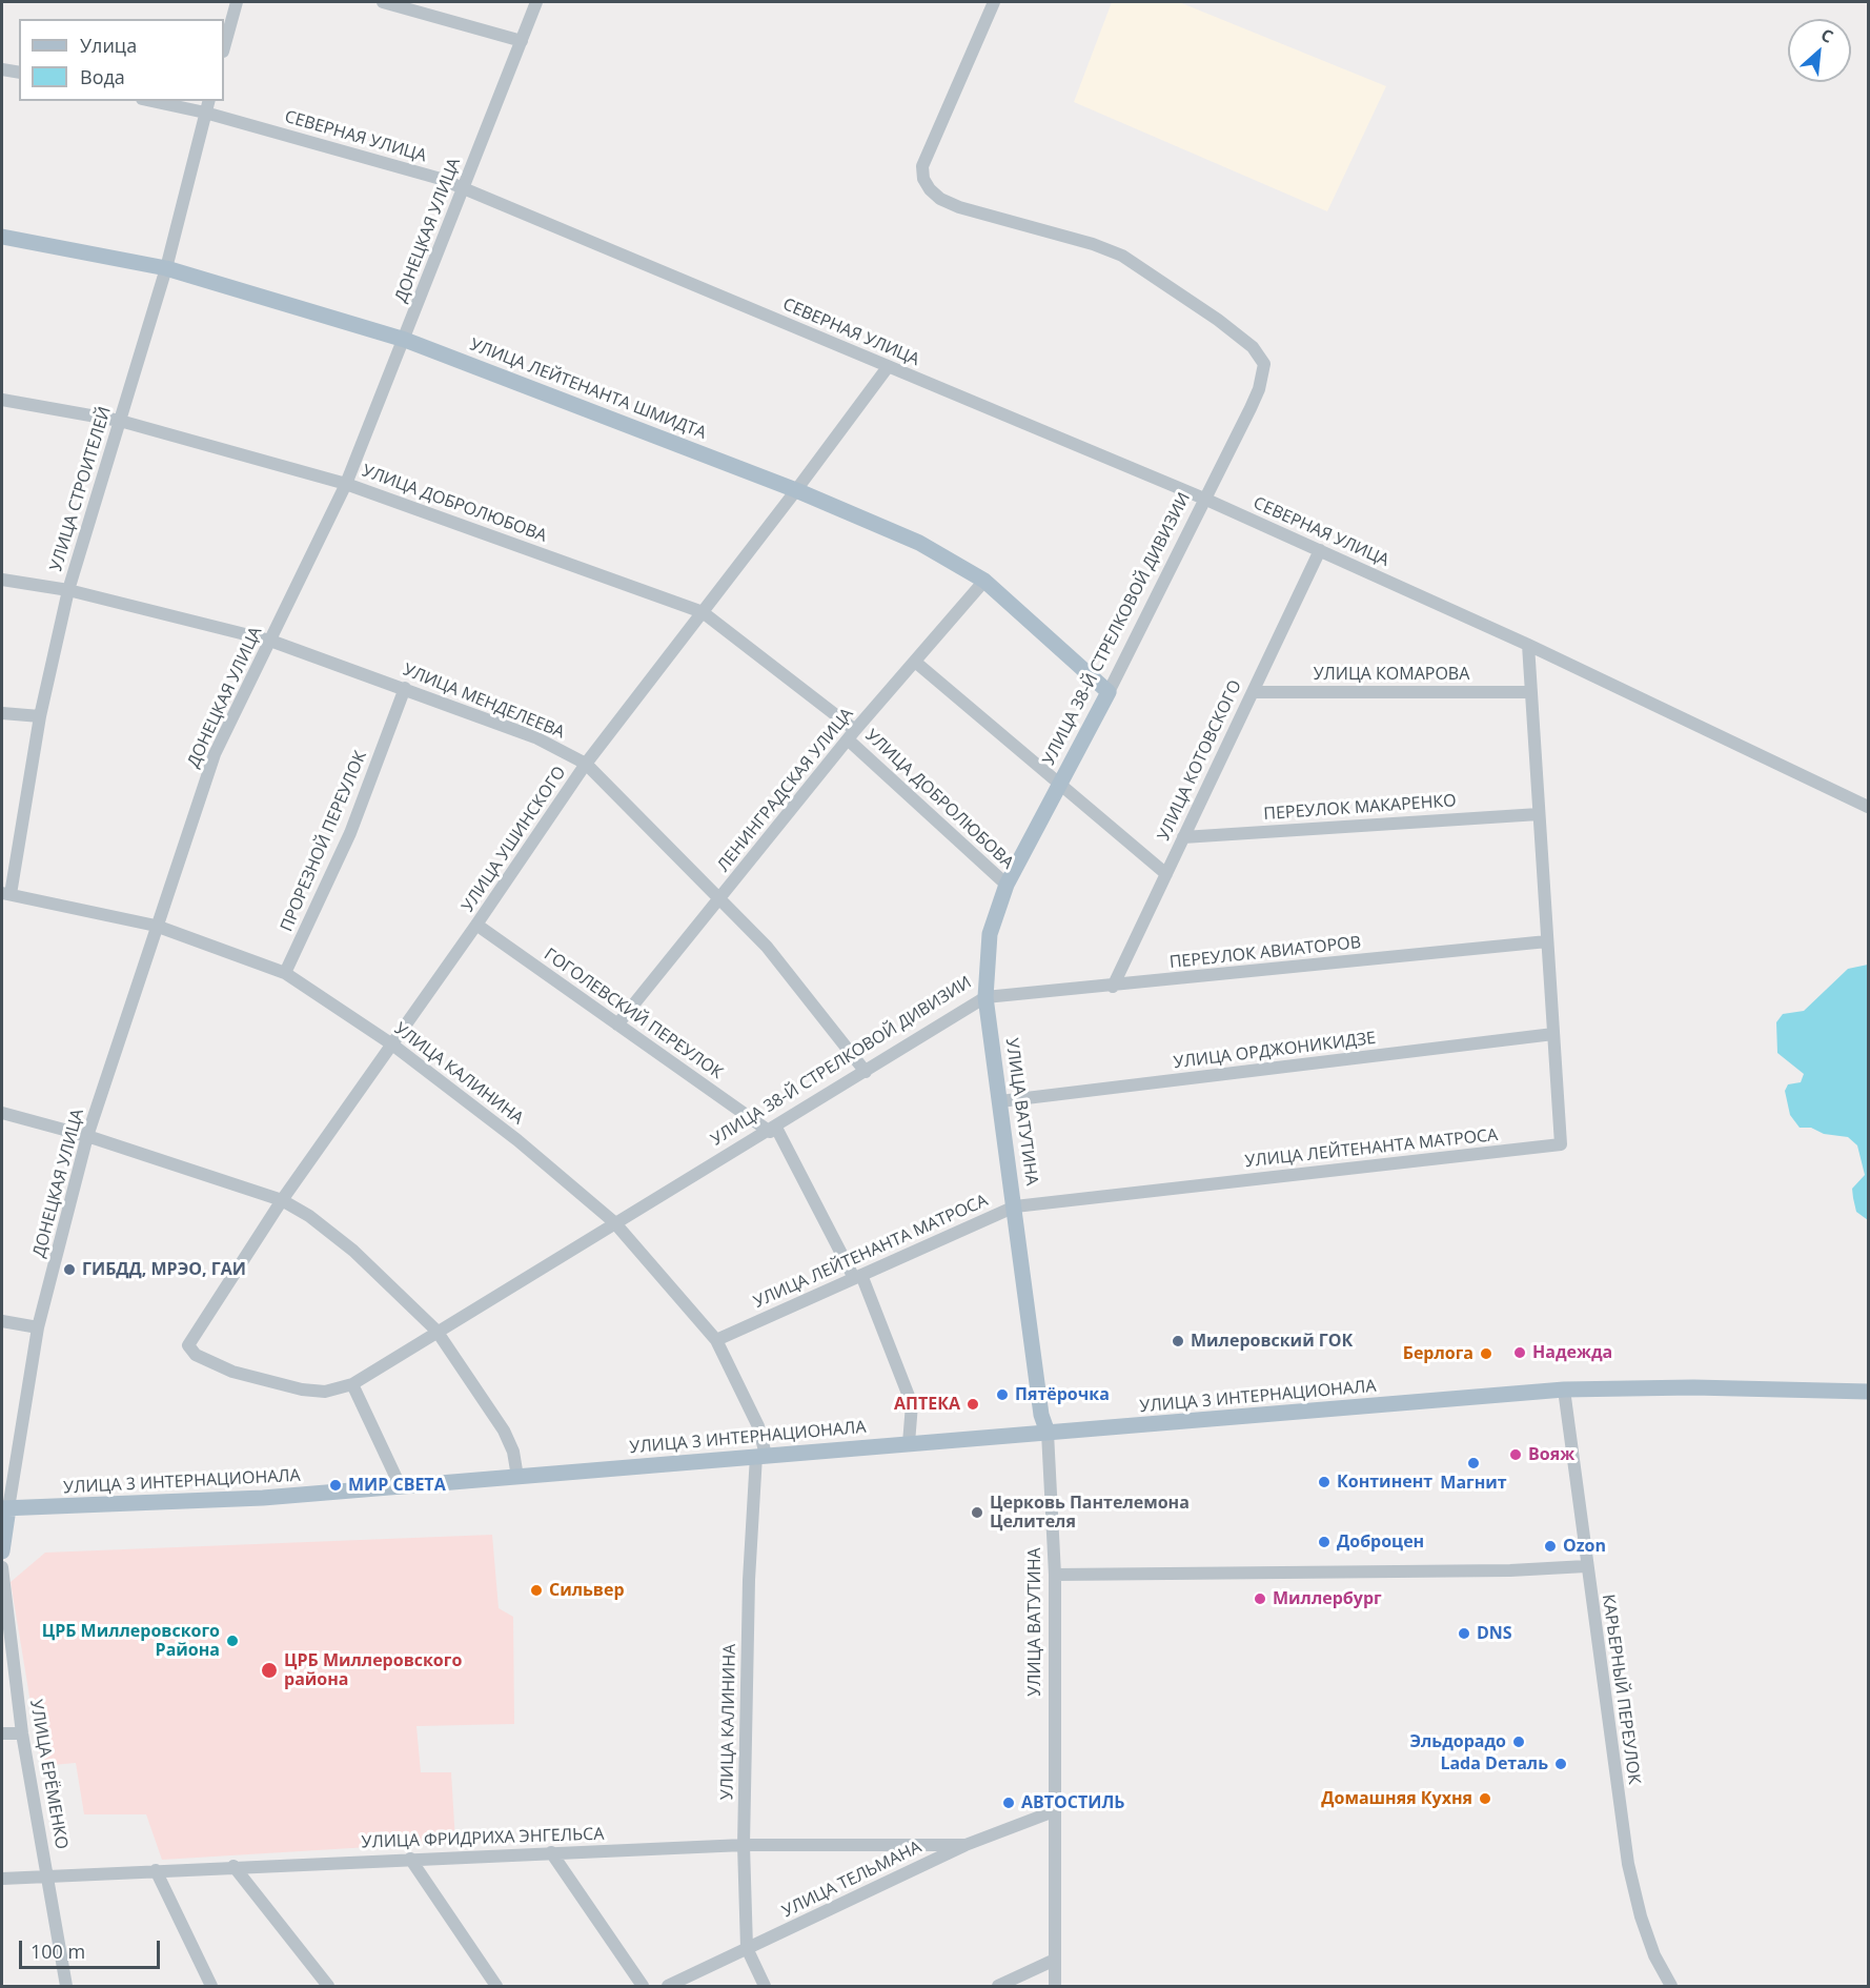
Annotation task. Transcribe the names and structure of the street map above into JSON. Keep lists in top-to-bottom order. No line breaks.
{"streets":{"main road":["УЛИЦА ЛЕЙТЕНАНТА ШМИДТА","УЛИЦА 38-Й СТРЕЛКОВОЙ ДИВИЗИИ","УЛИЦА ВАТУТИНА","УЛИЦА 3 ИНТЕРНАЦИОНАЛА"],"street":["СЕВЕРНАЯ УЛИЦА","ДОНЕЦКАЯ УЛИЦА","УЛИЦА СТРОИТЕЛЕЙ","УЛИЦА ДОБРОЛЮБОВА","УЛИЦА КОМАРОВА","УЛИЦА МЕНДЕЛЕЕВА","УЛИЦА КОТОВСКОГО","ЛЕНИНГРАДСКАЯ УЛИЦА","ПЕРЕУЛОК МАКАРЕНКО","УЛИЦА УШИНСКОГО","ПРОРЕЗНОЙ ПЕРЕУЛОК","ПЕРЕУЛОК АВИАТОРОВ","ГОГОЛЕВСКИЙ ПЕРЕУЛОК","УЛИЦА ОРДЖОНИКИДЗЕ","УЛИЦА КАЛИНИНА","УЛИЦА ЛЕЙТЕНАНТА МАТРОСА","КАРЬЕРНЫЙ ПЕРЕУЛОК","УЛИЦА ЕРЁМЕНКО","УЛИЦА ФРИДРИХА ЭНГЕЛЬСА","УЛИЦА ТЕЛЬМАНА"]},"crossings":[["СЕВЕРНАЯ УЛИЦА","ДОНЕЦКАЯ УЛИЦА"],["СЕВЕРНАЯ УЛИЦА","УЛИЦА СТРОИТЕЛЕЙ"],["СЕВЕРНАЯ УЛИЦА","УЛИЦА 38-Й СТРЕЛКОВОЙ ДИВИЗИИ"],["СЕВЕРНАЯ УЛИЦА","УЛИЦА КОТОВСКОГО"],["СЕВЕРНАЯ УЛИЦА","УЛИЦА УШИНСКОГО"],["СЕВЕРНАЯ УЛИЦА","УЛИЦА ЛЕЙТЕНАНТА МАТРОСА"],["ДОНЕЦКАЯ УЛИЦА","УЛИЦА ЛЕЙТЕНАНТА ШМИДТА"],["ДОНЕЦКАЯ УЛИЦА","УЛИЦА ДОБРОЛЮБОВА"],["ДОНЕЦКАЯ УЛИЦА","УЛИЦА МЕНДЕЛЕЕВА"],["ДОНЕЦКАЯ УЛИЦА","УЛИЦА КАЛИНИНА"],["ДОНЕЦКАЯ УЛИЦА","УЛИЦА 3 ИНТЕРНАЦИОНАЛА"],["УЛИЦА ЛЕЙТЕНАНТА ШМИДТА","УЛИЦА СТРОИТЕЛЕЙ"],["УЛИЦА ЛЕЙТЕНАНТА ШМИДТА","УЛИЦА 38-Й СТРЕЛКОВОЙ ДИВИЗИИ"],["УЛИЦА ЛЕЙТЕНАНТА ШМИДТА","ЛЕНИНГРАДСКАЯ УЛИЦА"],["УЛИЦА ЛЕЙТЕНАНТА ШМИДТА","УЛИЦА УШИНСКОГО"],["УЛИЦА СТРОИТЕЛЕЙ","УЛИЦА ДОБРОЛЮБОВА"],["УЛИЦА СТРОИТЕЛЕЙ","УЛИЦА МЕНДЕЛЕЕВА"],["УЛИЦА СТРОИТЕЛЕЙ","УЛИЦА КАЛИНИНА"],["УЛИЦА ДОБРОЛЮБОВА","УЛИЦА 38-Й СТРЕЛКОВОЙ ДИВИЗИИ"],["УЛИЦА ДОБРОЛЮБОВА","ЛЕНИНГРАДСКАЯ УЛИЦА"],["УЛИЦА ДОБРОЛЮБОВА","УЛИЦА УШИНСКОГО"],["УЛИЦА 38-Й СТРЕЛКОВОЙ ДИВИЗИИ","УЛИЦА МЕНДЕЛЕЕВА"],["УЛИЦА 38-Й СТРЕЛКОВОЙ ДИВИЗИИ","УЛИЦА УШИНСКОГО"],["УЛИЦА 38-Й СТРЕЛКОВОЙ ДИВИЗИИ","ПЕРЕУЛОК АВИАТОРОВ"],["УЛИЦА 38-Й СТРЕЛКОВОЙ ДИВИЗИИ","ГОГОЛЕВСКИЙ ПЕРЕУЛОК"],["УЛИЦА 38-Й СТРЕЛКОВОЙ ДИВИЗИИ","УЛИЦА КАЛИНИНА"],["УЛИЦА 38-Й СТРЕЛКОВОЙ ДИВИЗИИ","УЛИЦА ВАТУТИНА"],["УЛИЦА КОМАРОВА","УЛИЦА КОТОВСКОГО"],["УЛИЦА КОМАРОВА","УЛИЦА ЛЕЙТЕНАНТА МАТРОСА"],["УЛИЦА МЕНДЕЛЕЕВА","ЛЕНИНГРАДСКАЯ УЛИЦА"],["УЛИЦА МЕНДЕЛЕЕВА","УЛИЦА УШИНСКОГО"],["УЛИЦА МЕНДЕЛЕЕВА","ПРОРЕЗНОЙ ПЕРЕУЛОК"],["УЛИЦА КОТОВСКОГО","ПЕРЕУЛОК МАКАРЕНКО"],["УЛИЦА КОТОВСКОГО","ПЕРЕУЛОК АВИАТОРОВ"],["ЛЕНИНГРАДСКАЯ УЛИЦА","ГОГОЛЕВСКИЙ ПЕРЕУЛОК"],["ПЕРЕУЛОК МАКАРЕНКО","УЛИЦА ЛЕЙТЕНАНТА МАТРОСА"],["УЛИЦА УШИНСКОГО","ГОГОЛЕВСКИЙ ПЕРЕУЛОК"],["УЛИЦА УШИНСКОГО","УЛИЦА КАЛИНИНА"],["ПРОРЕЗНОЙ ПЕРЕУЛОК","УЛИЦА КАЛИНИНА"],["ПЕРЕУЛОК АВИАТОРОВ","УЛИЦА ВАТУТИНА"],["ПЕРЕУЛОК АВИАТОРОВ","УЛИЦА ЛЕЙТЕНАНТА МАТРОСА"],["ГОГОЛЕВСКИЙ ПЕРЕУЛОК","УЛИЦА ЛЕЙТЕНАНТА МАТРОСА"],["ГОГОЛЕВСКИЙ ПЕРЕУЛОК","УЛИЦА 3 ИНТЕРНАЦИОНАЛА"],["УЛИЦА ОРДЖОНИКИДЗЕ","УЛИЦА ВАТУТИНА"],["УЛИЦА ОРДЖОНИКИДЗЕ","УЛИЦА ЛЕЙТЕНАНТА МАТРОСА"],["УЛИЦА КАЛИНИНА","УЛИЦА ЛЕЙТЕНАНТА МАТРОСА"],["УЛИЦА КАЛИНИНА","УЛИЦА 3 ИНТЕРНАЦИОНАЛА"],["УЛИЦА КАЛИНИНА","УЛИЦА ФРИДРИХА ЭНГЕЛЬСА"],["УЛИЦА КАЛИНИНА","УЛИЦА ТЕЛЬМАНА"],["УЛИЦА ВАТУТИНА","УЛИЦА ЛЕЙТЕНАНТА МАТРОСА"],["УЛИЦА ВАТУТИНА","УЛИЦА 3 ИНТЕРНАЦИОНАЛА"],["УЛИЦА ВАТУТИНА","УЛИЦА ТЕЛЬМАНА"],["УЛИЦА 3 ИНТЕРНАЦИОНАЛА","КАРЬЕРНЫЙ ПЕРЕУЛОК"],["УЛИЦА ЕРЁМЕНКО","УЛИЦА ФРИДРИХА ЭНГЕЛЬСА"],["УЛИЦА ФРИДРИХА ЭНГЕЛЬСА","УЛИЦА ТЕЛЬМАНА"]],"places":["ГИБДД, МРЭО, ГАИ","Милеровский ГОК","Надежда","Берлога","Пятёрочка","АПТЕКА","Вояж","Магнит","Континент","МИР СВЕТА","Церковь Пантелемона Целителя","Доброцен","Ozon","Сильвер","Миллербург","DNS","ЦРБ Миллеровского Района","ЦРБ Миллеровского района","Эльдорадо","Lada Dеталь","Домашняя Кухня","АВТОСТИЛЬ"],"legend":["Улица","Вода"],"scale_bar":"100 m","north":"top right"}
